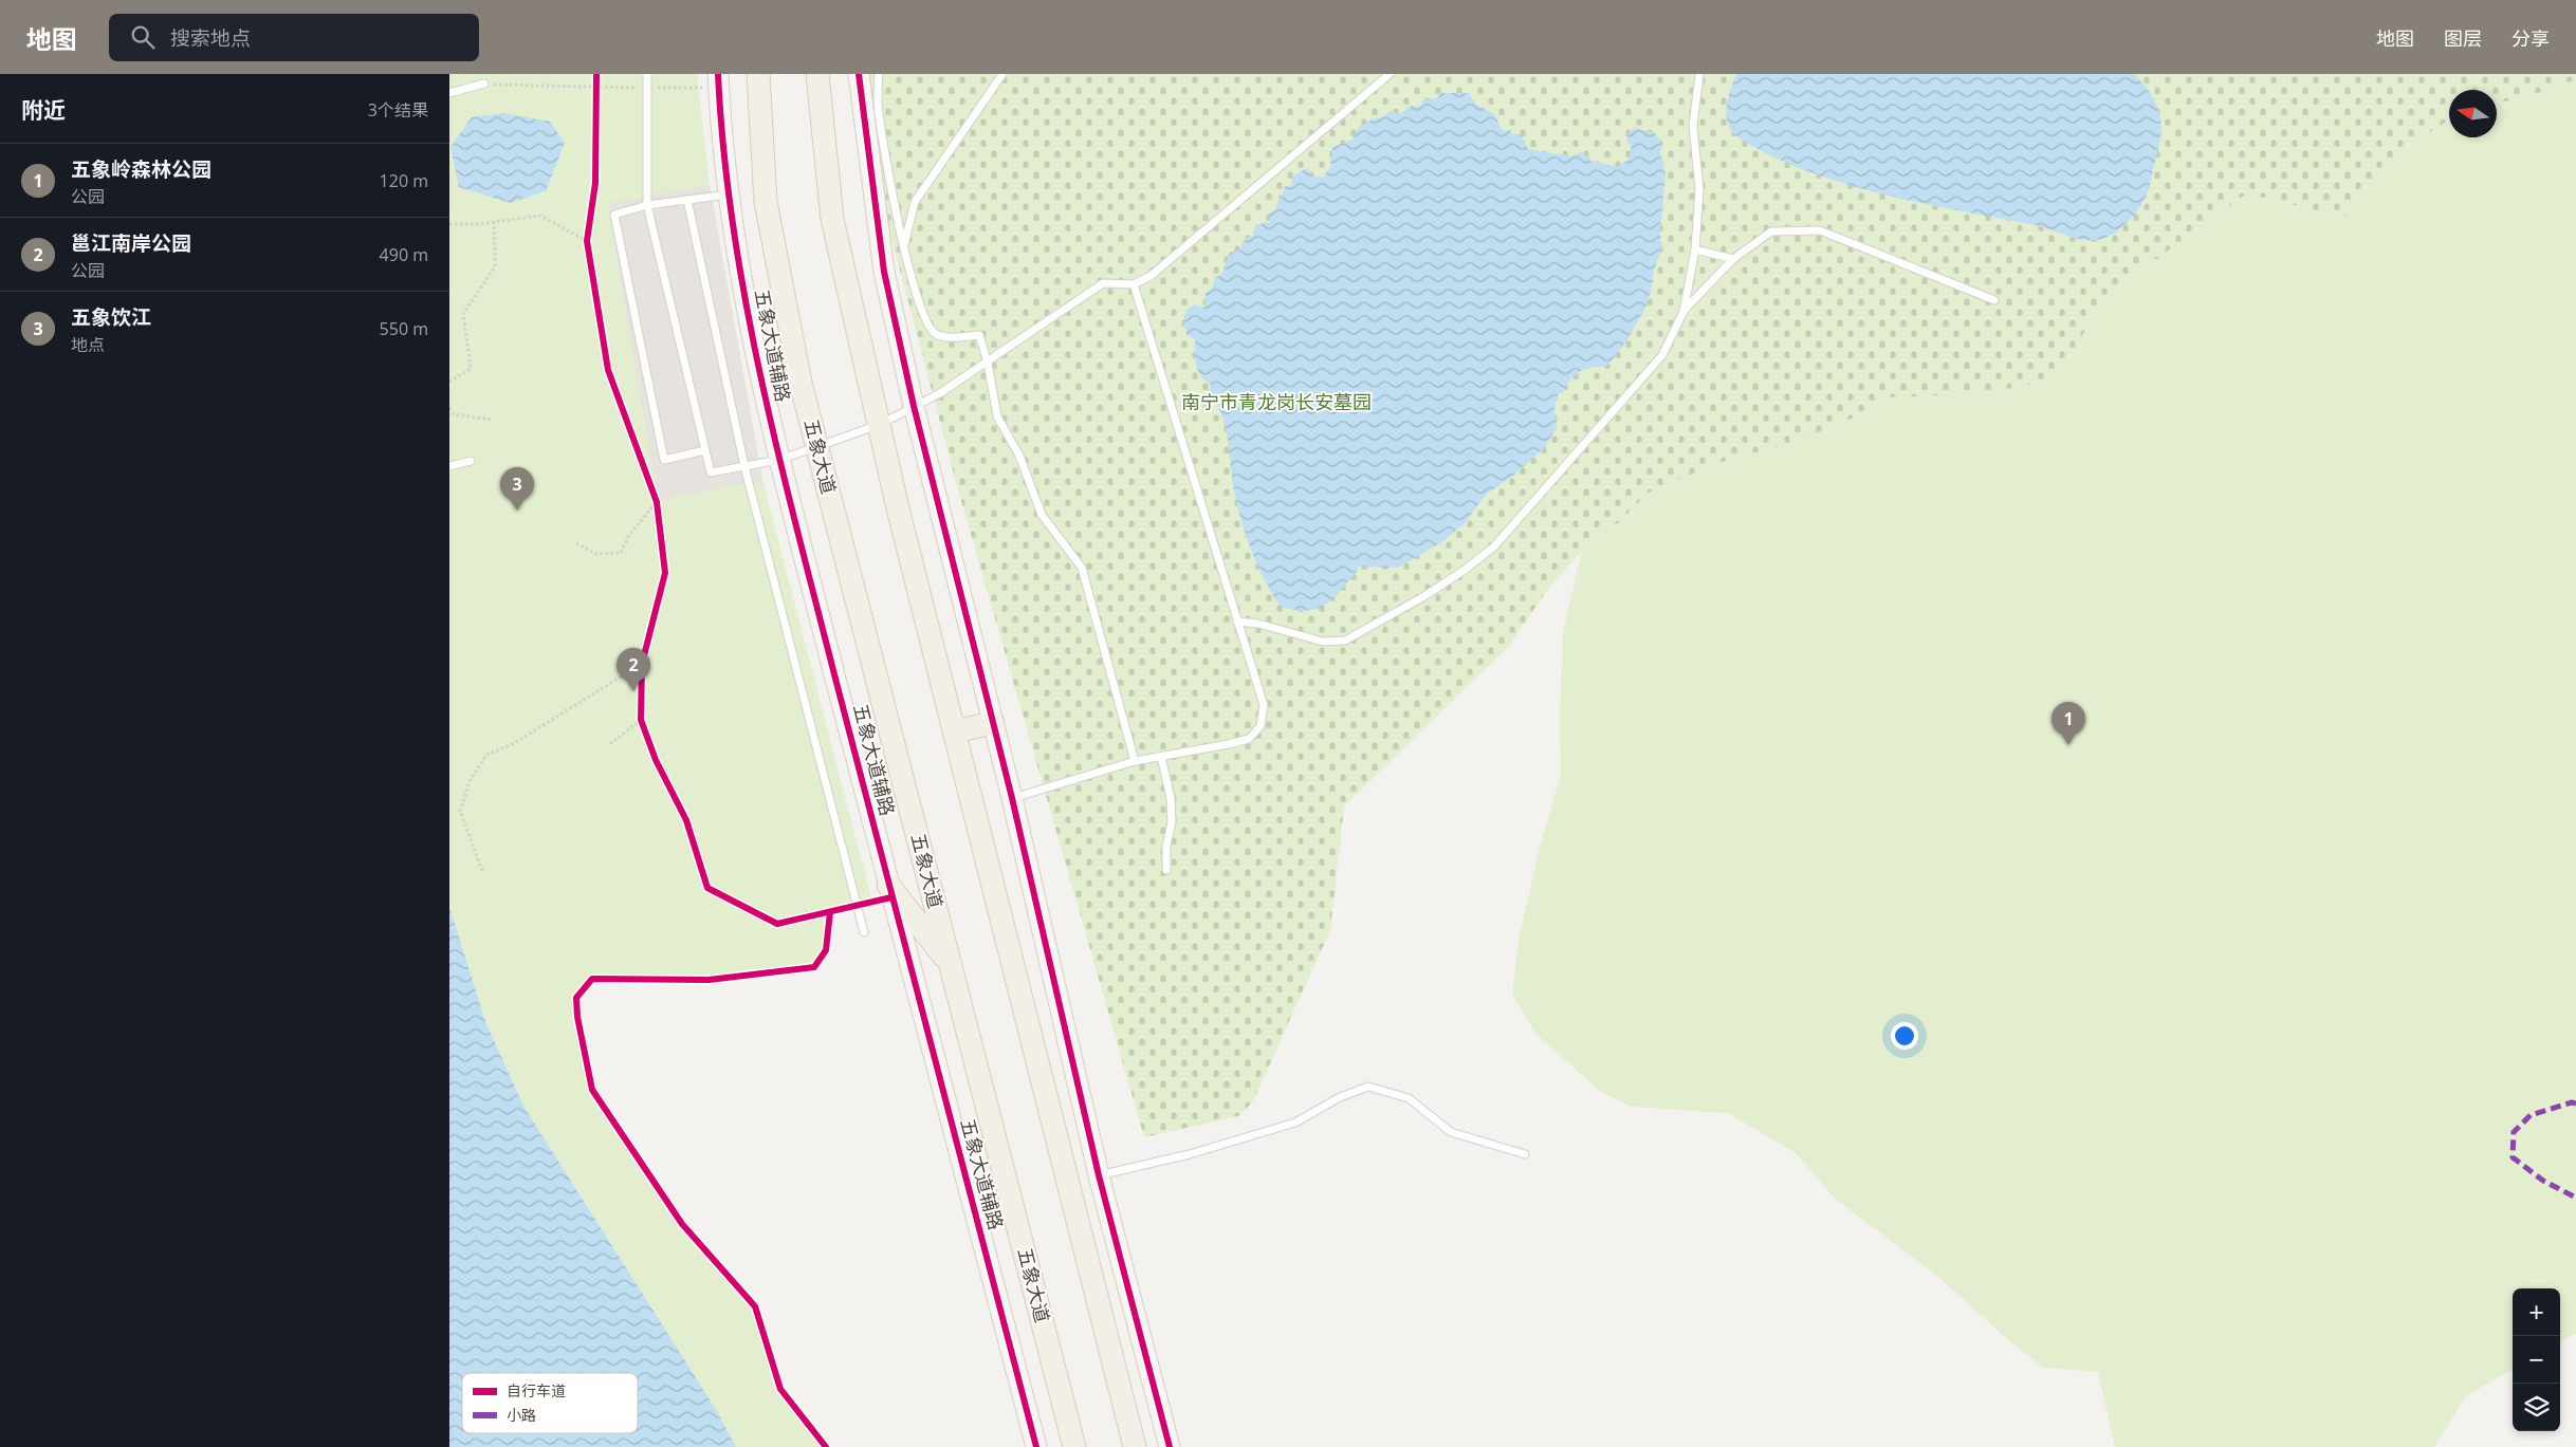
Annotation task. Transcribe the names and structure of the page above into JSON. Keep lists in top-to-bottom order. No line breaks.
{"streets":{"main road":["五象大道"],"street":["五象大道辅路"]},"parks":["南宁市青龙岗长安墓园"],"legend":["自行车道","小路"],"north":"left","page":{"header":"地图","search":"搜索地点","nav":["地图","图层","分享"],"heading":["附近","3个结果"],"list":[{"mark":"1","name":"五象岭森林公园","note":"公园","value":"120 m"},{"mark":"2","name":"邕江南岸公园","note":"公园","value":"490 m"},{"mark":"3","name":"五象饮江","note":"地点","value":"550 m"}],"pins":["3","2","1"],"map_buttons":["+","−"]}}
